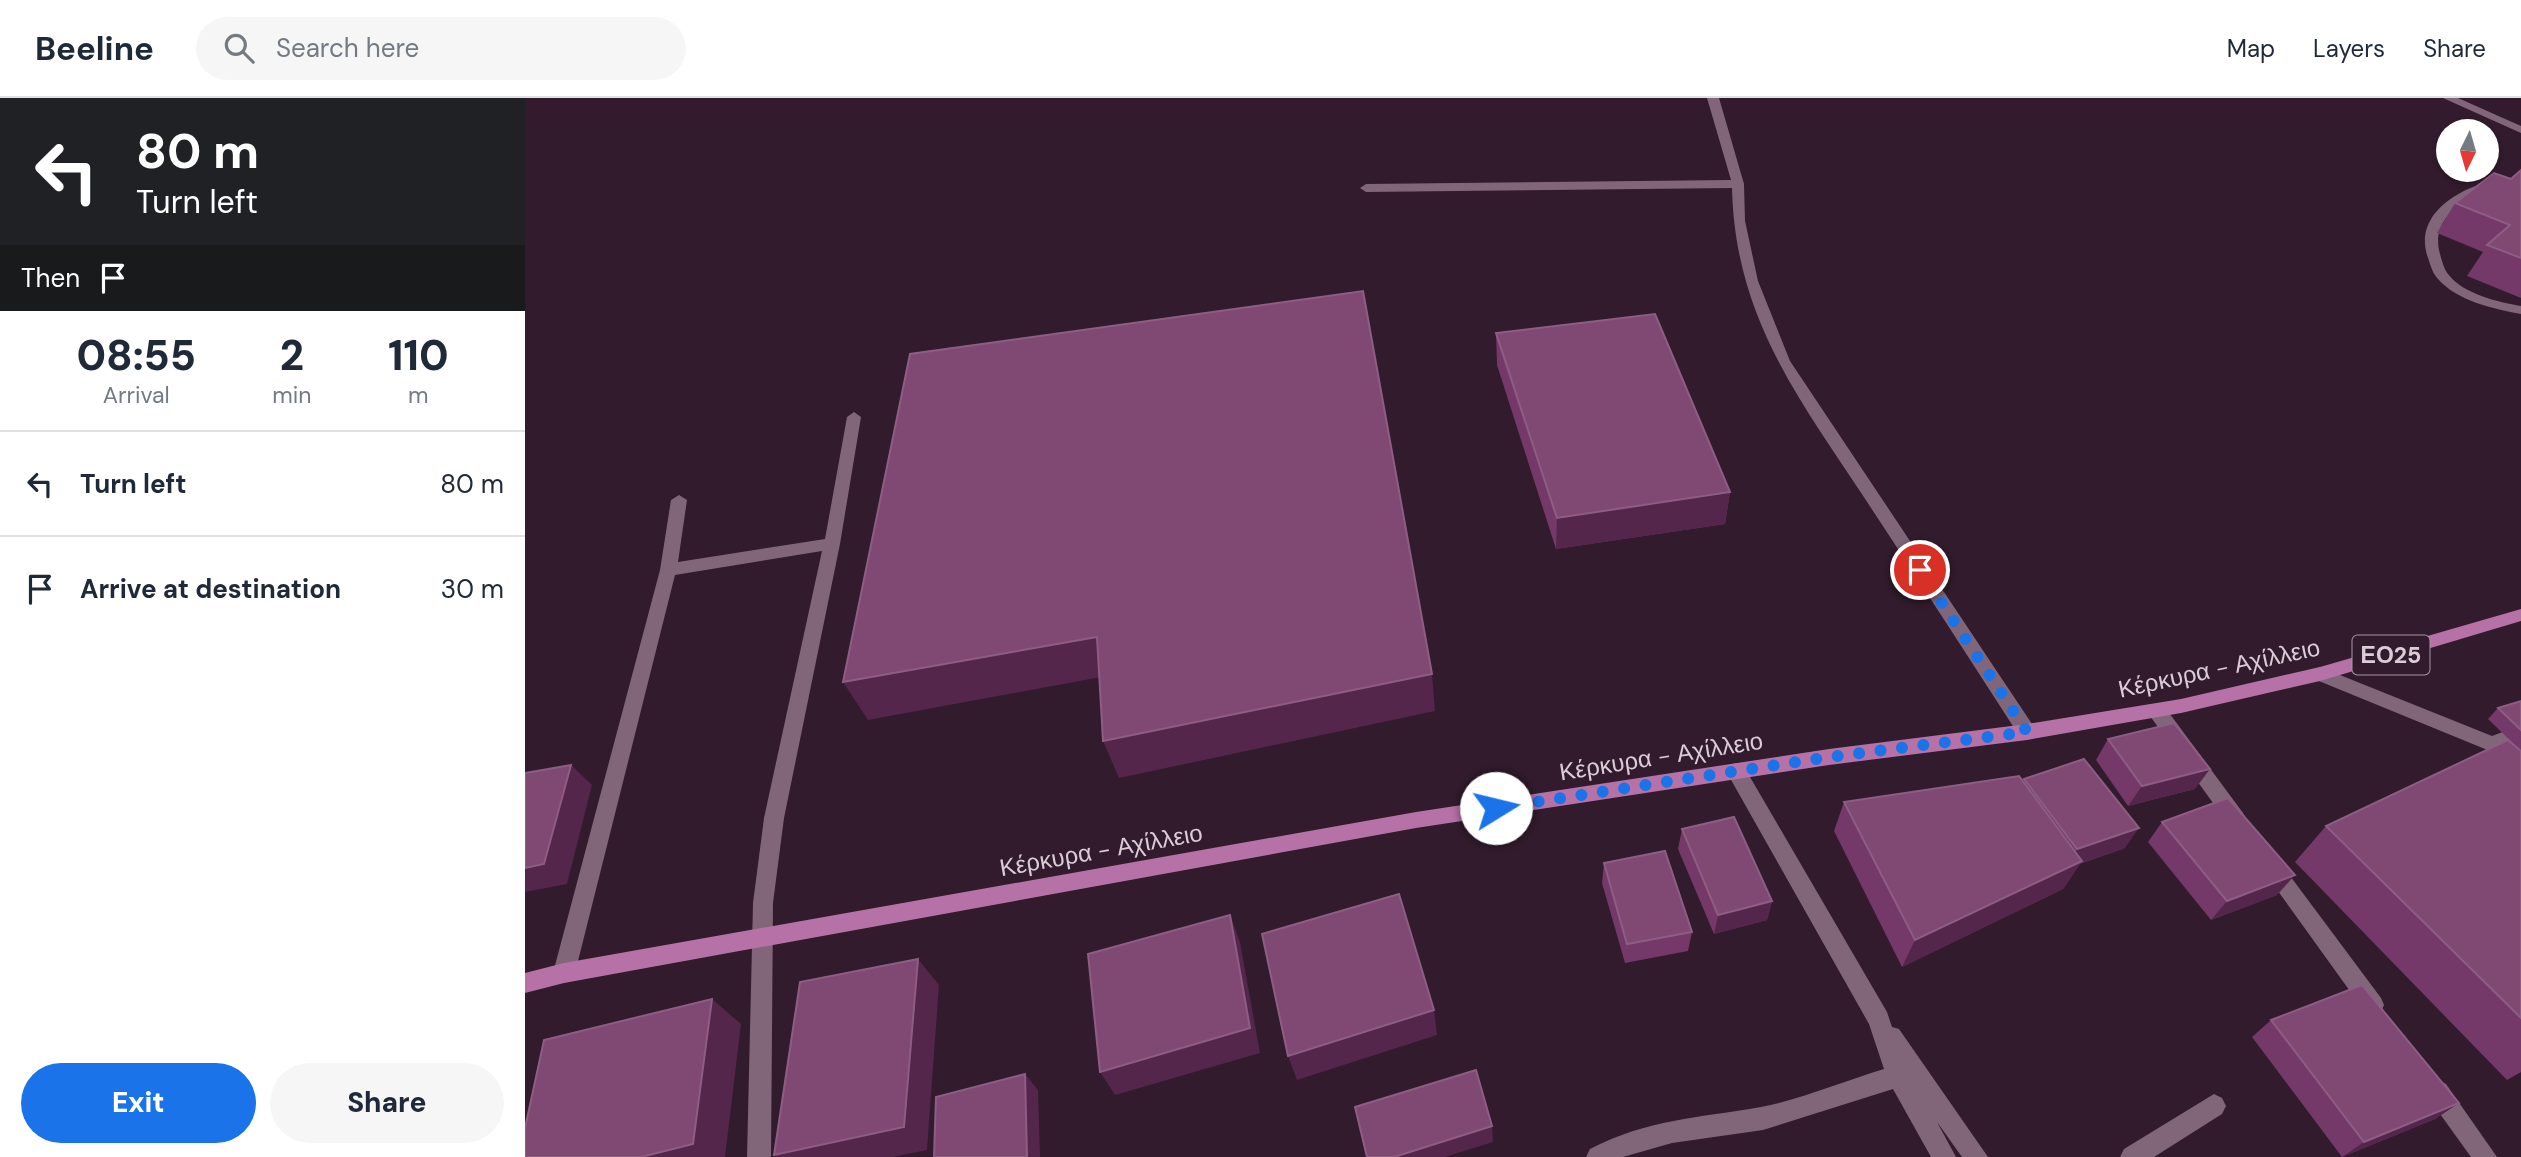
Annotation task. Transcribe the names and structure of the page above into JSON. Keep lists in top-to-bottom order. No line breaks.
{"streets":{"main road":["ΕΟ25","Κέρκυρα - Αχίλλειο"]},"north":"bottom","page":{"header":"Beeline","search":"Search here","nav":["Map","Layers","Share"],"turn":["80 m","Turn left"],"then":"Then","eta":["08:55","Arrival","2","min","110","m"],"list":[{"name":"Turn left","value":"80 m"},{"name":"Arrive at destination","value":"30 m"}],"buttons":["Exit","Share"]}}
